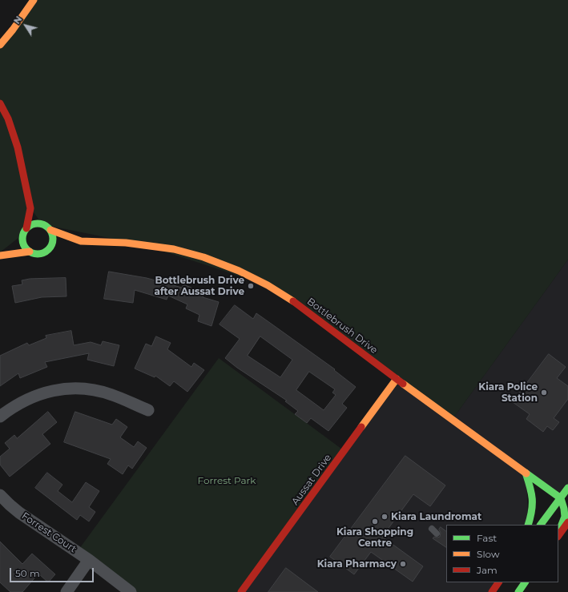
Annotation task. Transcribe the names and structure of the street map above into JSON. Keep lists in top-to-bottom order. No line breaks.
{"streets":{"street":["Bottlebrush Drive","Aussat Drive","Forrest Court"]},"crossings":[["Bottlebrush Drive","Aussat Drive"]],"parks":["Forrest Park"],"places":["Bottlebrush Drive after Aussat Drive","Kiara Police Station","Kiara Laundromat","Kiara Shopping Centre","Kiara Pharmacy"],"legend":["Fast","Slow","Jam"],"scale_bar":"50 m","north":"top left"}
